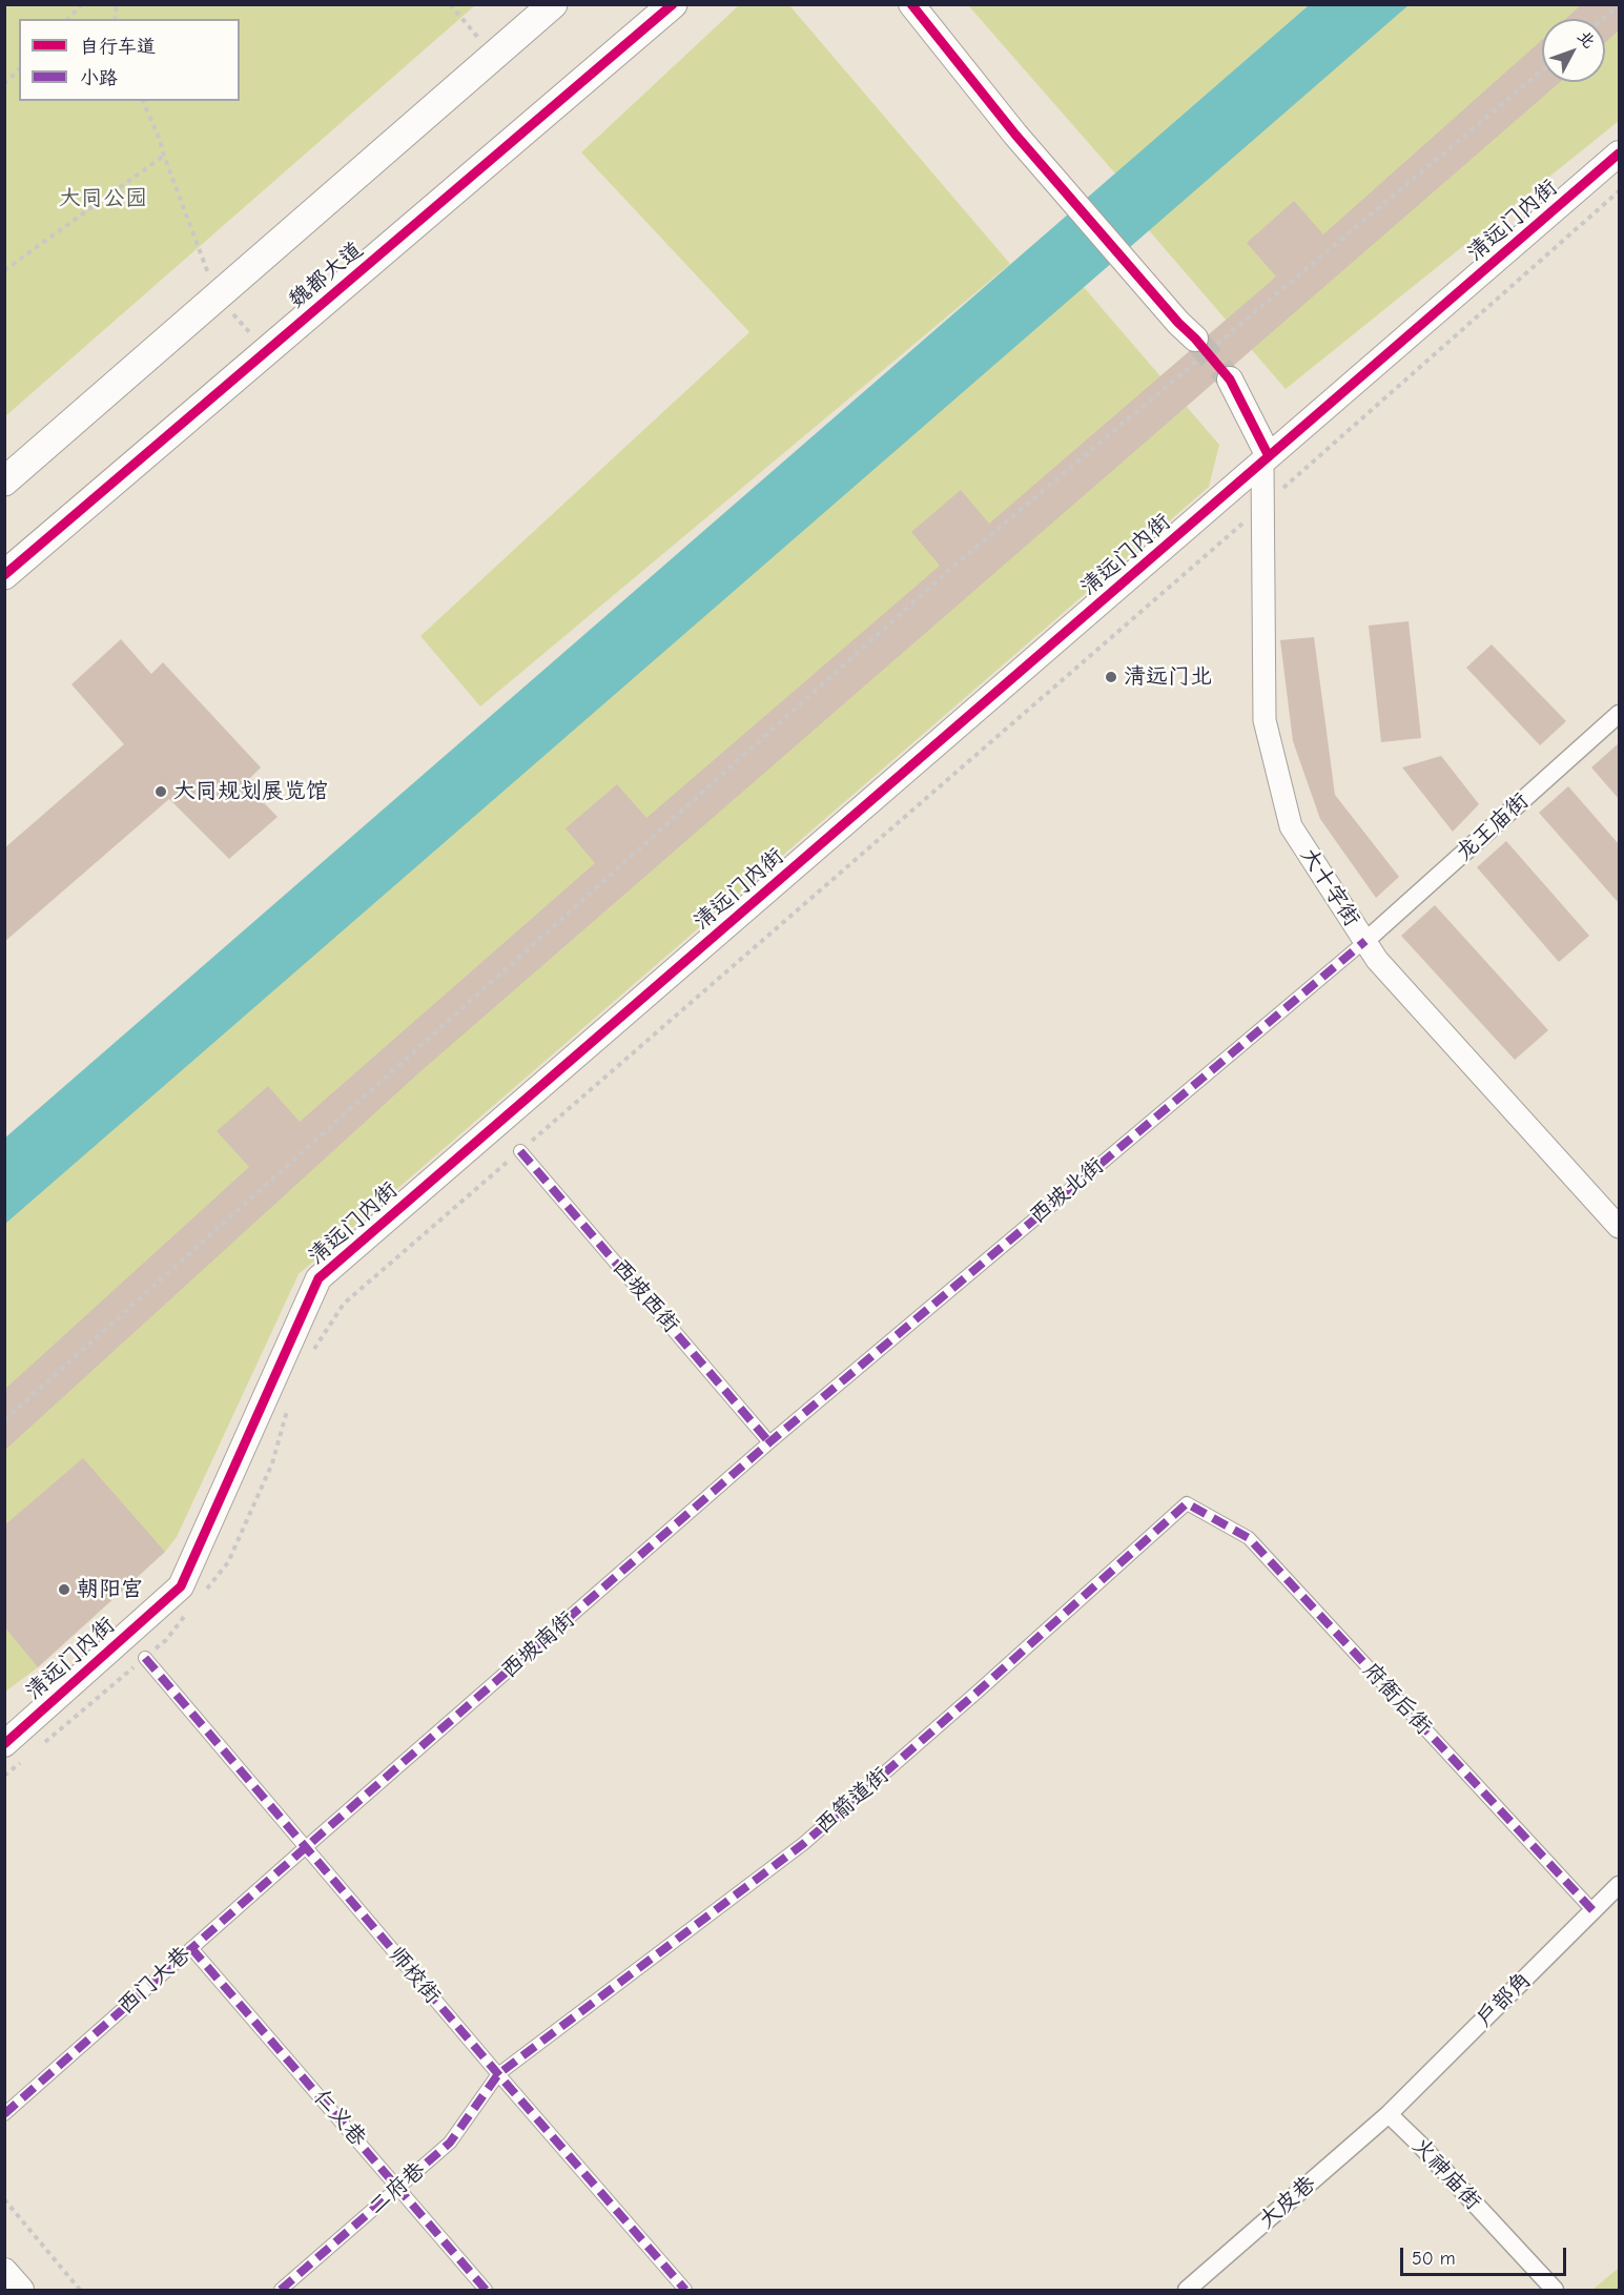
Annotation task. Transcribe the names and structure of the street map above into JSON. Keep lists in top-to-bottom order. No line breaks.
{"streets":{"main road":["清远门内街","魏都大道"],"street":["龙王庙街","大十字街","西坡北街","西坡西街","西坡南街","府衙后街","西箭道街","师校街","西门大巷","户部角","仁义巷","火神庙街","二府巷","大皮巷"]},"crossings":[["清远门内街","大十字街"],["龙王庙街","大十字街"],["龙王庙街","西坡北街"],["大十字街","西坡北街"],["西坡北街","西坡西街"],["西坡北街","西坡南街"],["西坡西街","西坡南街"],["西坡南街","师校街"],["西坡南街","西门大巷"],["府衙后街","西箭道街"],["府衙后街","户部角"],["西箭道街","师校街"],["西箭道街","二府巷"],["师校街","西门大巷"],["师校街","二府巷"],["西门大巷","仁义巷"],["户部角","火神庙街"],["户部角","大皮巷"],["仁义巷","二府巷"],["火神庙街","大皮巷"]],"parks":["大同公园"],"places":["清远门北","大同规划展览馆","朝阳宫"],"legend":["自行车道","小路"],"scale_bar":"50 m","north":"top right"}
